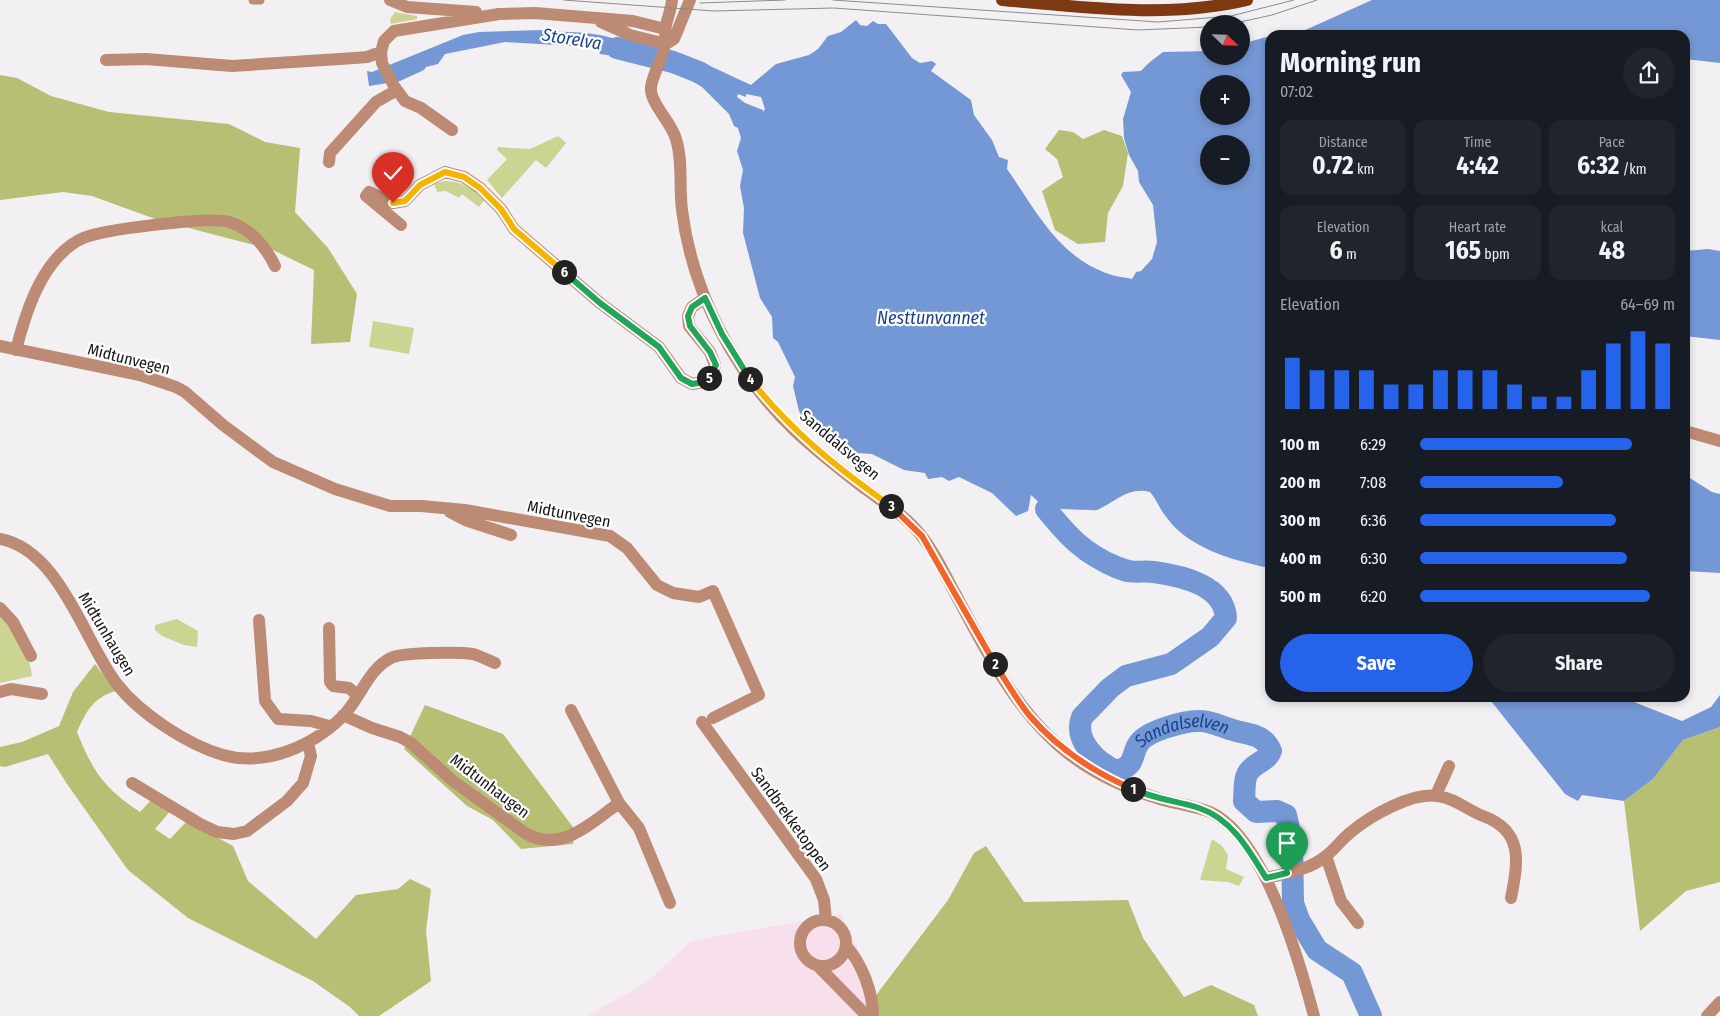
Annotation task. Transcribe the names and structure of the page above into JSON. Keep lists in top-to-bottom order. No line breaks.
{"streets":{"street":["Midtunvegen","Sanddalsvegen","Midtunhaugen","Sandbrekketoppen"]},"crossings":[["Midtunvegen","Sandbrekketoppen"]],"water":["Storelva","Nesttunvannet","Sandalselven"],"north":"bottom right","page":{"map_buttons":["+","−"],"heading":["Morning run","07:02"],"stats":[["Distance","0.72 km"],["Time","4:42"],["Pace","6:32 /km"],["Elevation","6 m"],["Heart rate","165 bpm"],["kcal","48"]],"pins":["6","5","4","3","2","1"],"chart":["Elevation","64–69 m"],"list":[{"name":"100 m","note":"6:29"},{"name":"200 m","note":"7:08"},{"name":"300 m","note":"6:36"},{"name":"400 m","note":"6:30"},{"name":"500 m","note":"6:20"}],"buttons":["Save","Share"]}}
